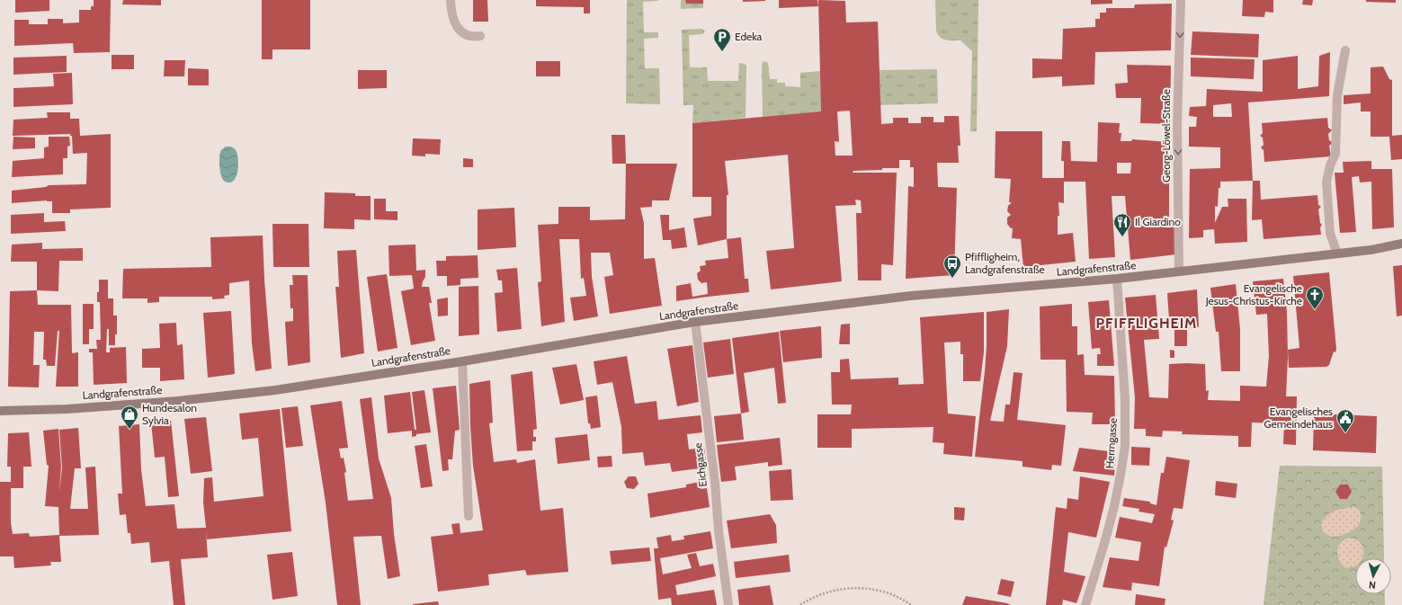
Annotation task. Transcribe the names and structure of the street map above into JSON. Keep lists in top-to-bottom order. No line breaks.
{"streets":{"street":["Georg-Löwel-Straße","Landgrafenstraße","Herrngasse","Eichgasse"]},"crossings":[["Georg-Löwel-Straße","Landgrafenstraße"],["Landgrafenstraße","Herrngasse"],["Landgrafenstraße","Eichgasse"]],"one_way":["Georg-Löwel-Straße"],"districts":["PFIFFLIGHEIM"],"places":{"parking":["Edeka"],"restaurant":["Il Giardino"],"bus stop":["Pfiffligheim, Landgrafenstraße"],"church":["Evangelische Jesus-Christus-Kirche"],"shop":["Hundesalon Sylvia"],"public building":["Evangelisches Gemeindehaus"]},"north":"bottom"}
